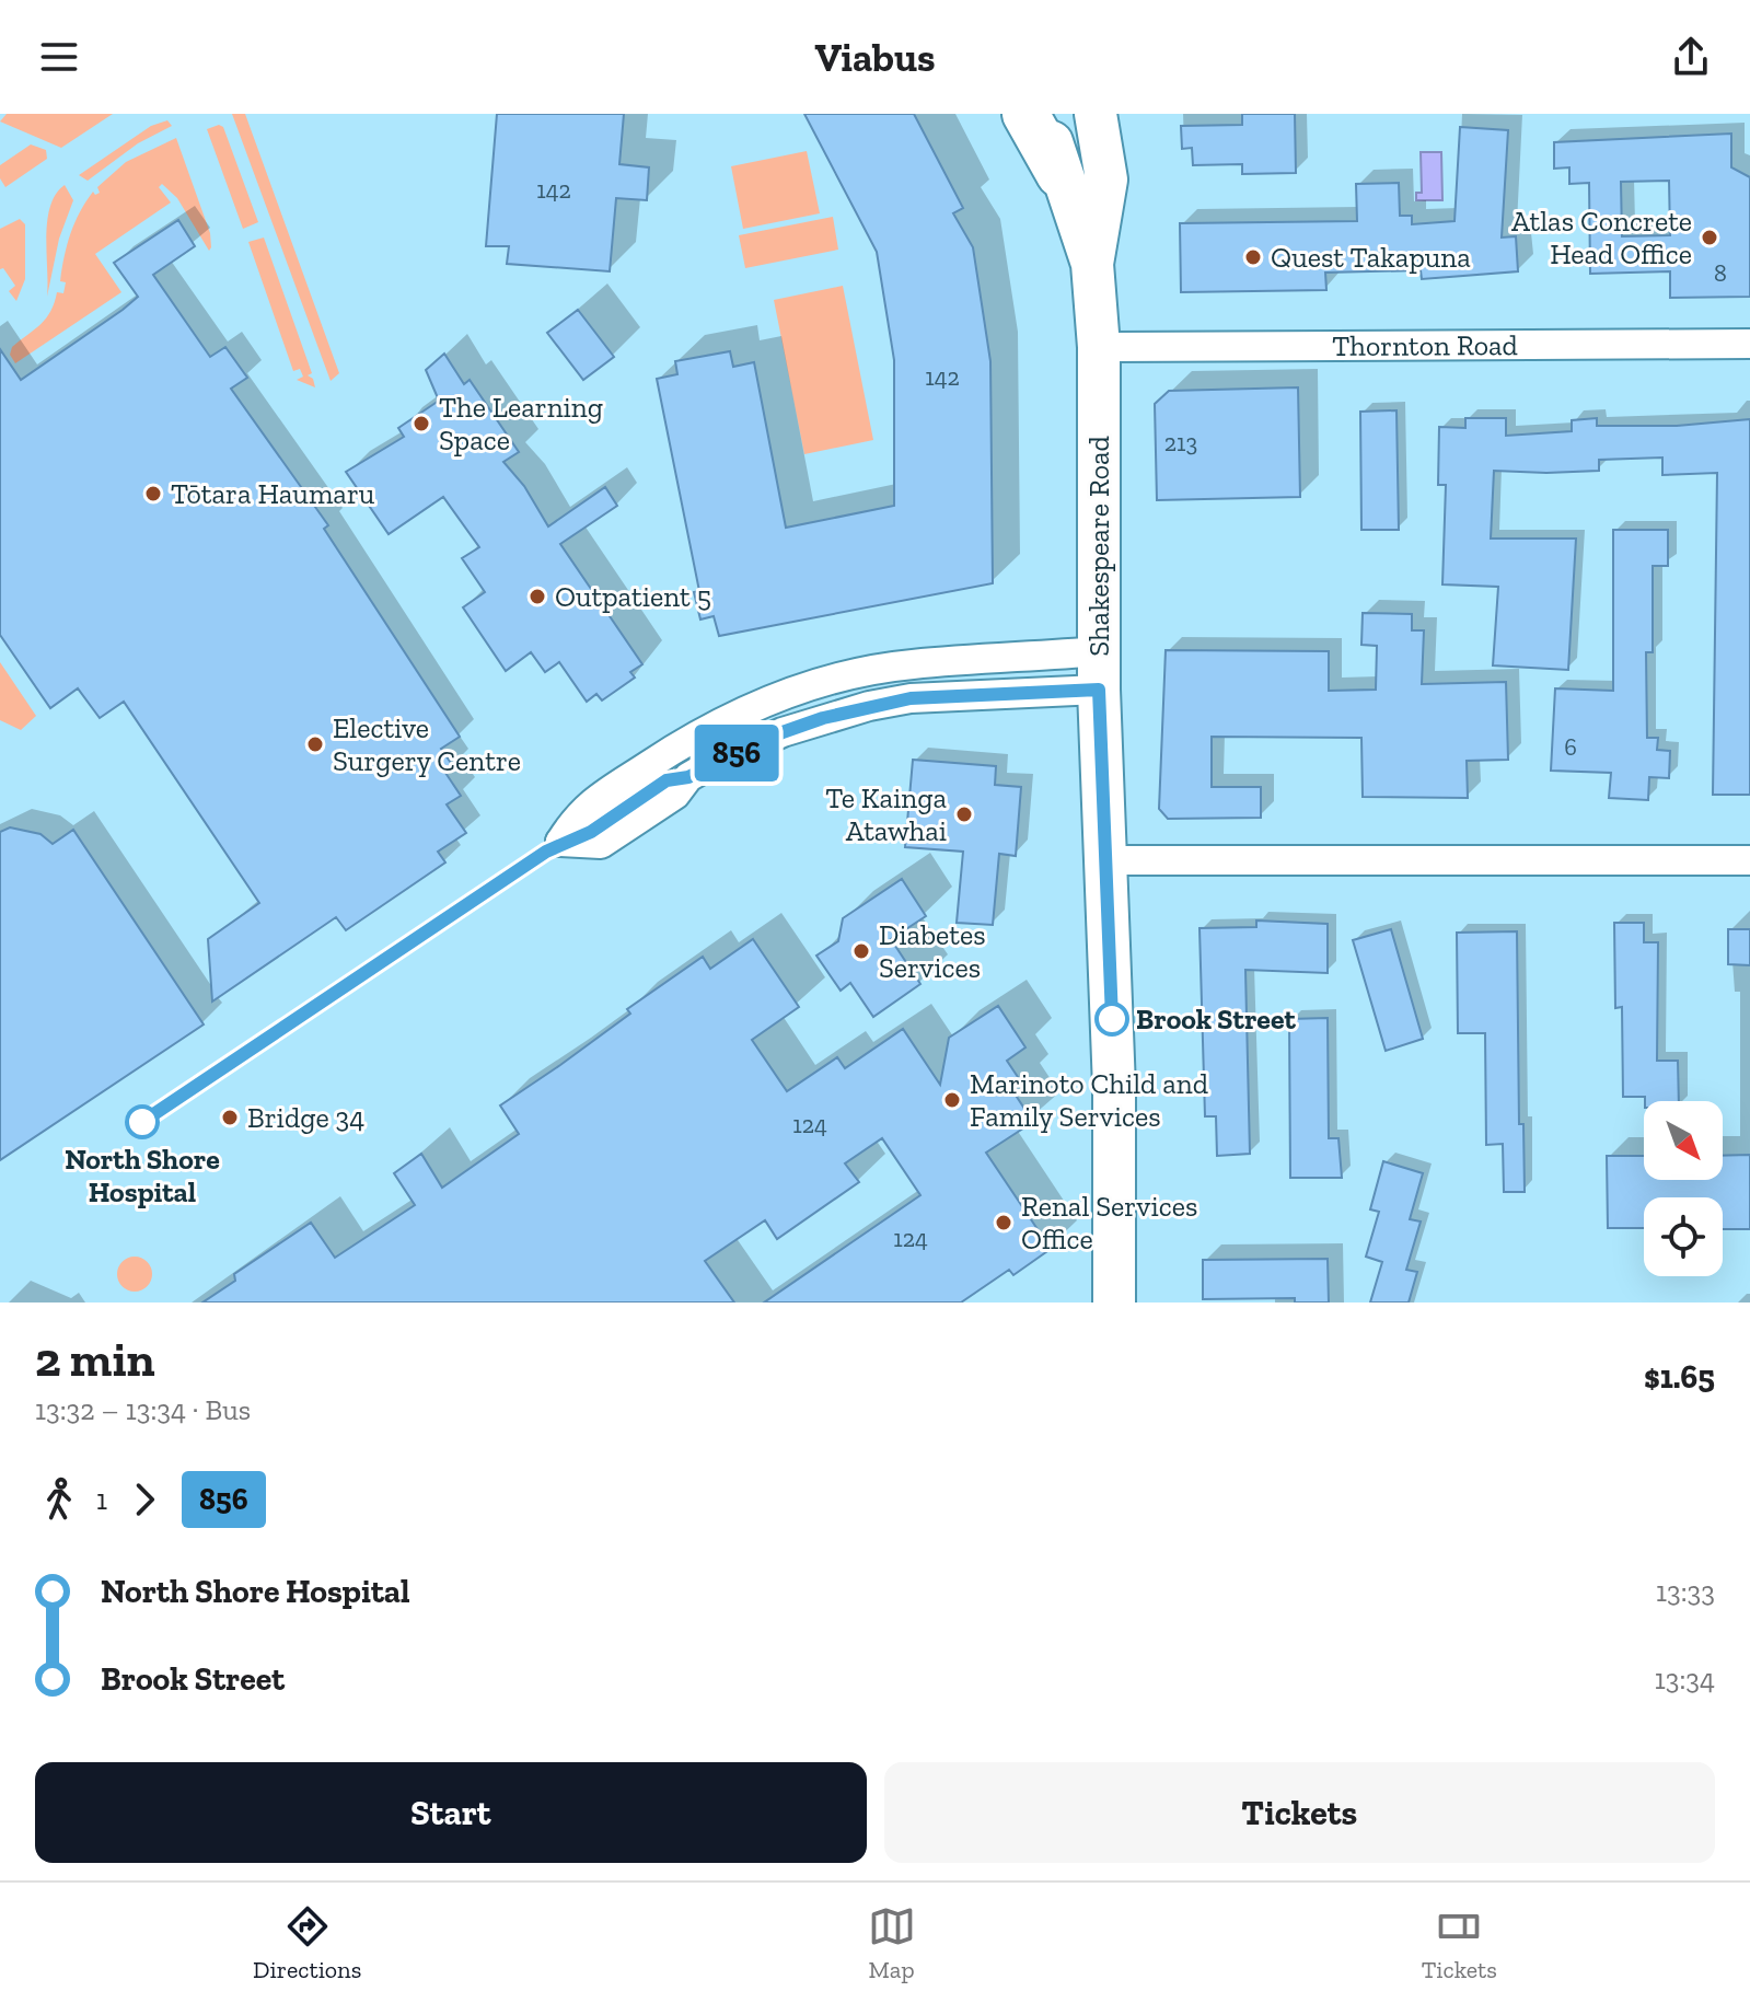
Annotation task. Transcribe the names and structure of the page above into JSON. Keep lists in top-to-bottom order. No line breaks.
{"streets":{"main road":["Shakespeare Road"],"street":["Thornton Road"]},"crossings":[["Thornton Road","Shakespeare Road"]],"places":["Atlas Concrete Head Office","Quest Takapuna","The Learning Space","Tōtara Haumaru","Outpatient 5","Elective Surgery Centre","Te Kainga Atawhai","Diabetes Services","Brook Street","Marinoto Child and Family Services","Bridge 34","North Shore Hospital","Renal Services Office"],"lines":["bus line 856"],"house_numbers":["142","8","142","213","6","124","124"],"north":"bottom right","page":{"header":"Viabus","on_map":"856","heading":["2 min","13:32 – 13:34 · Bus","$1.65"],"legs":["1","856"],"list":[{"name":"North Shore Hospital","value":"13:33"},{"name":"Brook Street","value":"13:34"}],"buttons":["Start","Tickets"],"tabs":["Directions","Map","Tickets"]}}
